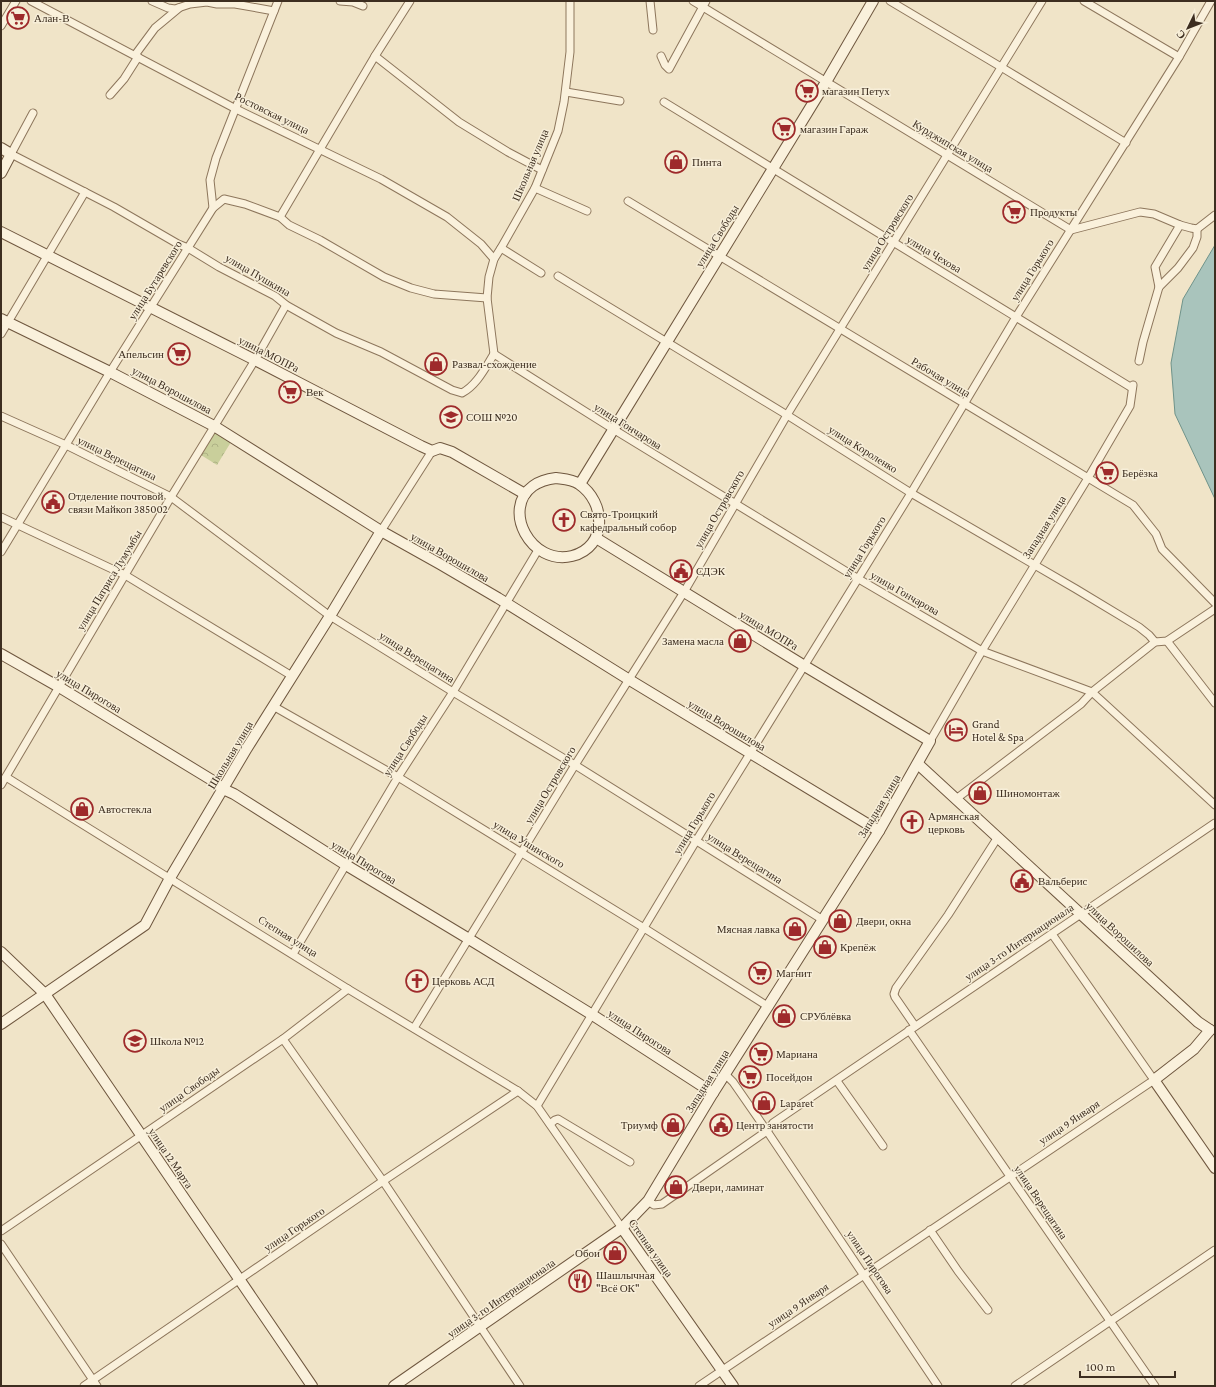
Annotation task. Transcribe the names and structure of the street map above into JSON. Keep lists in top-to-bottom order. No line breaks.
{"streets":{"street":["Ростовская улица","Курджипская улица","Школьная улица","улица Островского","улица Свободы","улица Чехова","улица Горького","улица Пушкина","улица Бутаревского","улица МОПРа","Рабочая улица","улица Ворошилова","улица Гончарова","улица Короленко","улица Верещагина","Западная улица","улица Патриса Лумумбы","улица Пирогова","улица Ушинского","Степная улица","улица 3-го Интернационала","улица 9 Января","улица 12 Марта"]},"crossings":[["Ростовская улица","Школьная улица"],["Курджипская улица","улица Островского"],["Курджипская улица","улица Свободы"],["Курджипская улица","улица Горького"],["Школьная улица","улица Пушкина"],["Школьная улица","улица МОПРа"],["Школьная улица","улица Ворошилова"],["Школьная улица","улица Гончарова"],["Школьная улица","улица Верещагина"],["Школьная улица","улица Пирогова"],["Школьная улица","улица Ушинского"],["Школьная улица","Степная улица"],["Школьная улица","улица 12 Марта"],["улица Островского","улица Чехова"],["улица Островского","улица МОПРа"],["улица Островского","Рабочая улица"],["улица Островского","улица Ворошилова"],["улица Островского","улица Гончарова"],["улица Островского","улица Короленко"],["улица Островского","улица Верещагина"],["улица Островского","улица Пирогова"],["улица Островского","улица Ушинского"],["улица Островского","Степная улица"],["улица Свободы","улица Чехова"],["улица Свободы","улица МОПРа"],["улица Свободы","Рабочая улица"],["улица Свободы","улица Ворошилова"],["улица Свободы","улица Гончарова"],["улица Свободы","улица Короленко"],["улица Свободы","улица Верещагина"],["улица Свободы","улица Пирогова"],["улица Свободы","улица Ушинского"],["улица Свободы","Степная улица"],["улица Свободы","улица 12 Марта"],["улица Чехова","улица Горького"],["улица Чехова","Западная улица"],["улица Горького","улица МОПРа"],["улица Горького","Рабочая улица"],["улица Горького","улица Ворошилова"],["улица Горького","улица Гончарова"],["улица Горького","улица Короленко"],["улица Горького","улица Верещагина"],["улица Горького","улица Пирогова"],["улица Горького","улица Ушинского"],["улица Горького","Степная улица"],["улица Горького","улица 12 Марта"],["улица Пушкина","улица Бутаревского"],["улица Пушкина","улица Гончарова"],["улица Пушкина","улица Патриса Лумумбы"],["улица Бутаревского","улица МОПРа"],["улица Бутаревского","улица Ворошилова"],["улица Бутаревского","улица Верещагина"],["улица МОПРа","Западная улица"],["улица МОПРа","улица Патриса Лумумбы"],["Рабочая улица","Западная улица"],["улица Ворошилова","улица Верещагина"],["улица Ворошилова","Западная улица"],["улица Ворошилова","улица Патриса Лумумбы"],["улица Ворошилова","улица 3-го Интернационала"],["улица Ворошилова","улица 9 Января"],["улица Гончарова","Западная улица"],["улица Короленко","Западная улица"],["улица Верещагина","Западная улица"],["улица Верещагина","улица Патриса Лумумбы"],["улица Верещагина","улица 3-го Интернационала"],["улица Верещагина","улица 9 Января"],["Западная улица","улица Пирогова"],["Западная улица","улица Ушинского"],["Западная улица","Степная улица"],["Западная улица","улица 3-го Интернационала"],["улица Патриса Лумумбы","улица Пирогова"],["улица Патриса Лумумбы","Степная улица"],["улица Пирогова","улица 3-го Интернационала"],["улица Пирогова","улица 9 Января"],["Степная улица","улица 3-го Интернационала"],["Степная улица","улица 9 Января"]],"places":{"supermarket":["Алан-В","магазин Петух","магазин Гараж","Продукты","Апельсин","Век","Берёзка","Магнит","Мариана","Посейдон"],"shop":["Пинта","Развал-схождение","Замена масла","Шиномонтаж","Автостекла","Двери, окна","Мясная лавка","Крепёж","СРУблёвка","Laparet","Триумф","Двери, ламинат","Обои"],"school or university":["СОШ №20","Школа №12"],"public building":["Отделение почтовой связи Майкоп 385002","СДЭК","Вальберис","Центр занятости"],"church":["Свято-Троицкий кафедральный собор","Армянская церковь","Церковь АСД"],"hotel":["Grand Hotel & Spa"],"restaurant":["Шашлычная \"Всё ОК\""]},"scale_bar":"100 m","north":"bottom left"}
